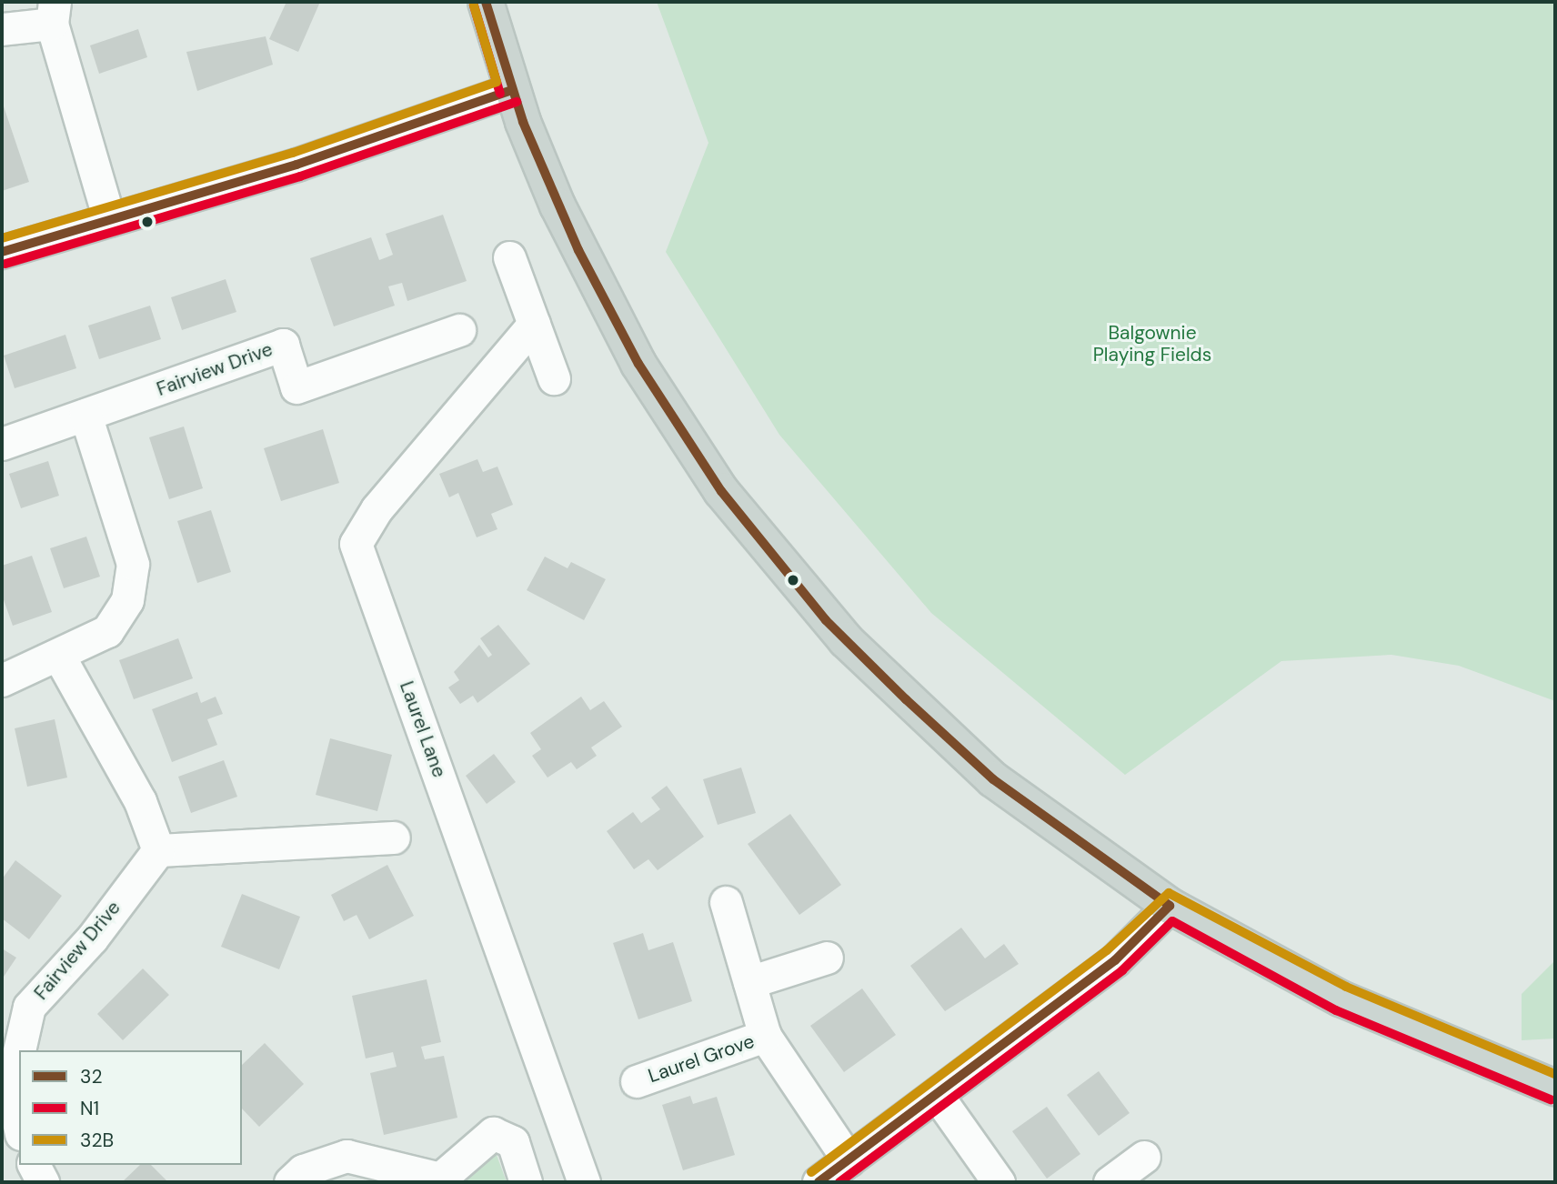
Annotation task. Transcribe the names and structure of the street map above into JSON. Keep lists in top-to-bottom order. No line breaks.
{"streets":{"street":["Fairview Drive","Laurel Lane","Laurel Grove"]},"parks":["Balgownie Playing Fields"],"lines":["transit line 32","transit line N1","transit line 32B"],"legend":["32","N1","32B"]}
